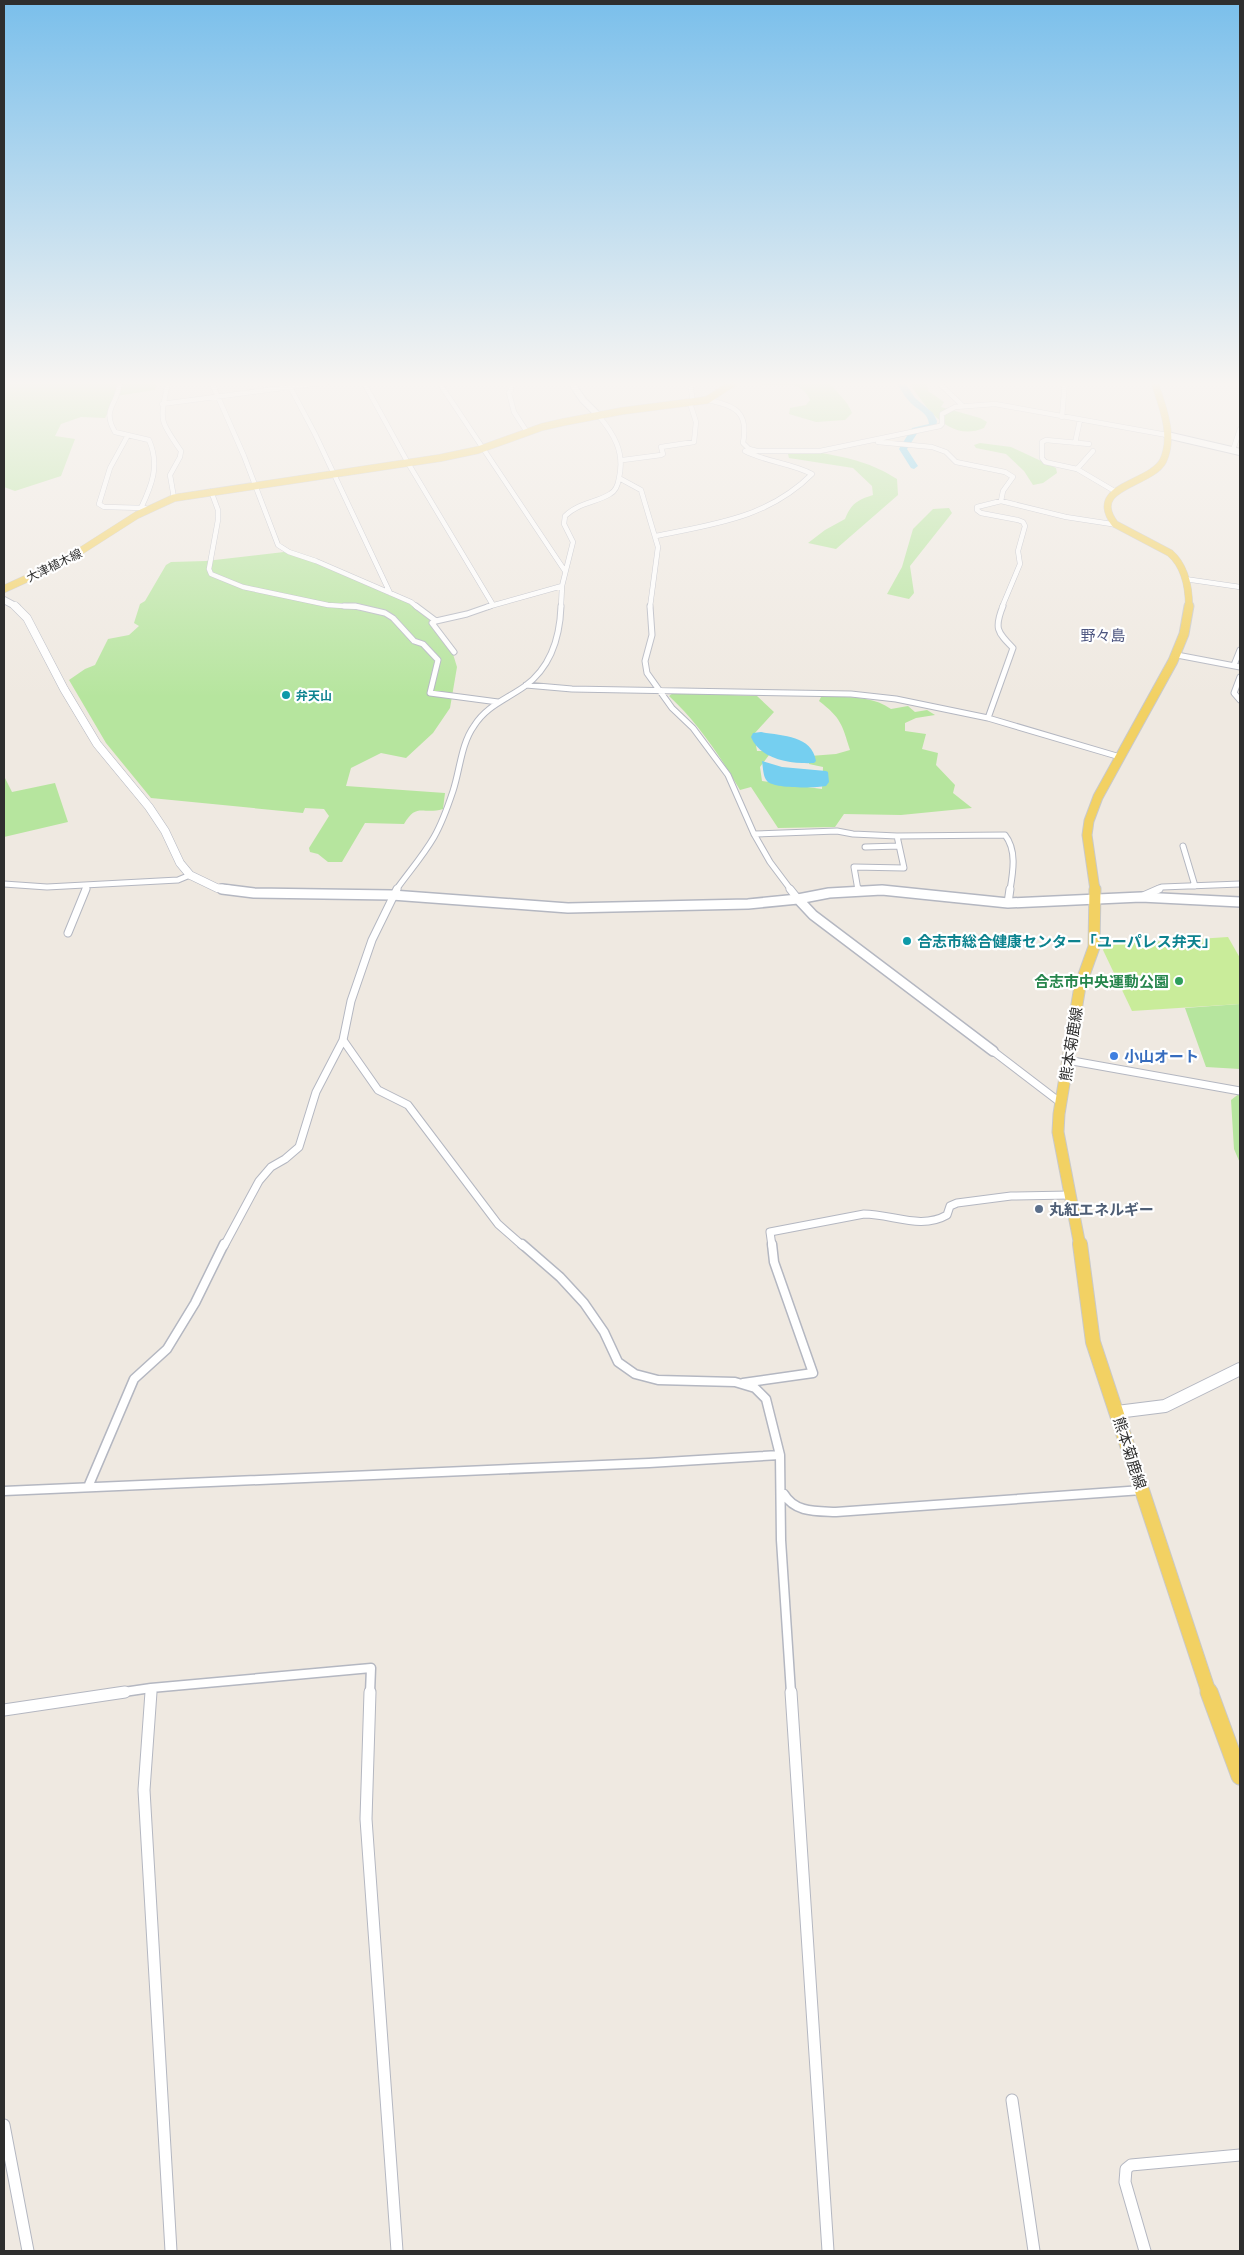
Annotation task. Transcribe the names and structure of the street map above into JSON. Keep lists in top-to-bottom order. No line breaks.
{"streets":{"main road":["大津植木線","熊本菊鹿線"]},"districts":["野々島"],"places":["弁天山","合志市総合健康センター「ユーパレス弁天」","合志市中央運動公園","小山オート","丸紅エネルギー"]}
